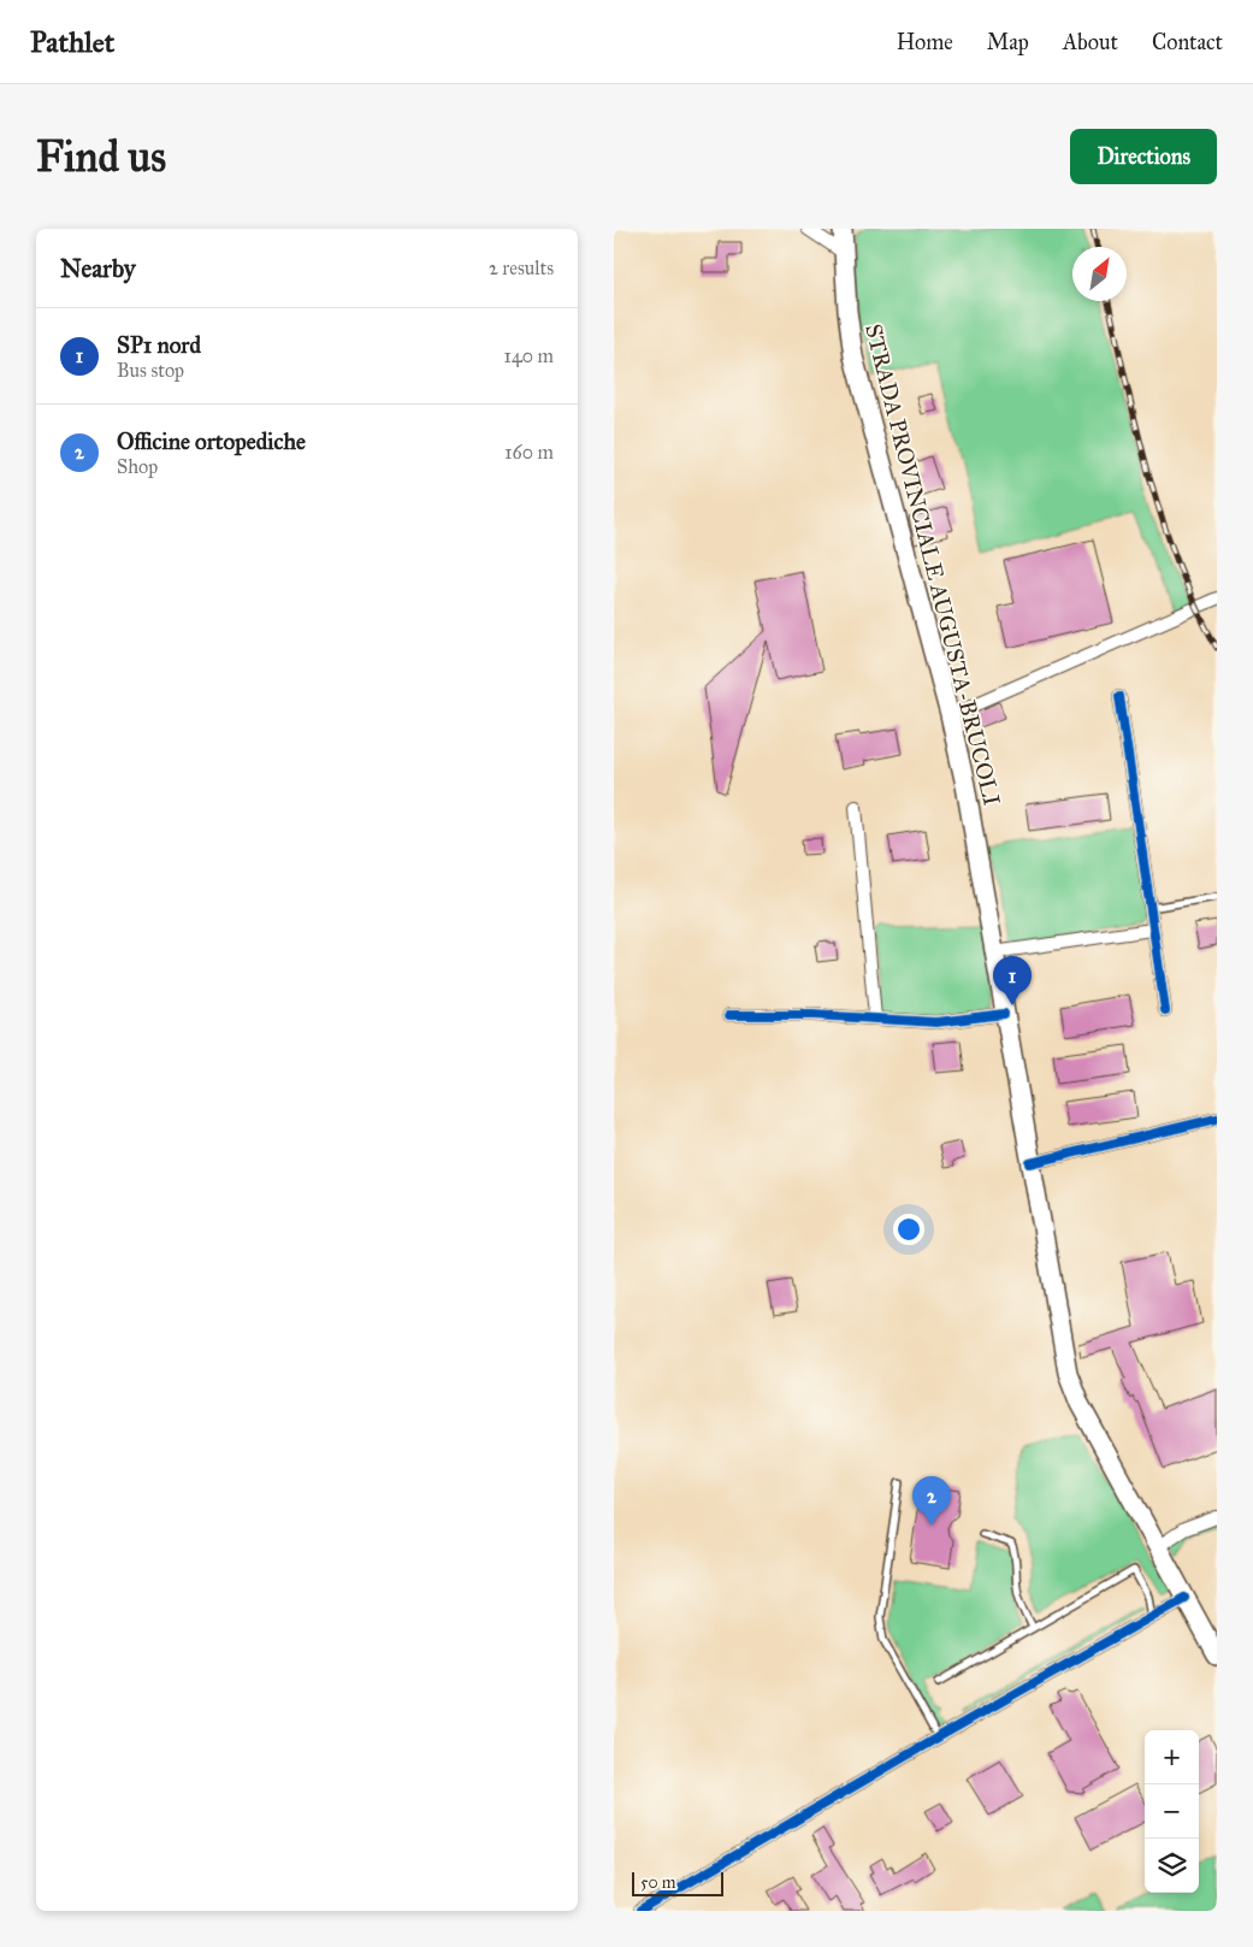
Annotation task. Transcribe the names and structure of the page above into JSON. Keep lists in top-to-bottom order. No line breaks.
{"streets":{"main road":["STRADA PROVINCIALE AUGUSTA-BRUCOLI"]},"scale_bar":"50 m","north":"top right","page":{"header":"Pathlet","nav":["Home","Map","About","Contact"],"buttons":"Directions","title":"Find us","heading":["Nearby","2 results"],"list":[{"mark":"1","name":"SP1 nord","note":"Bus stop","value":"140 m"},{"mark":"2","name":"Officine ortopediche","note":"Shop","value":"160 m"}],"pins":["1","2"],"map_buttons":["+","−"],"scale":"50 m"}}
